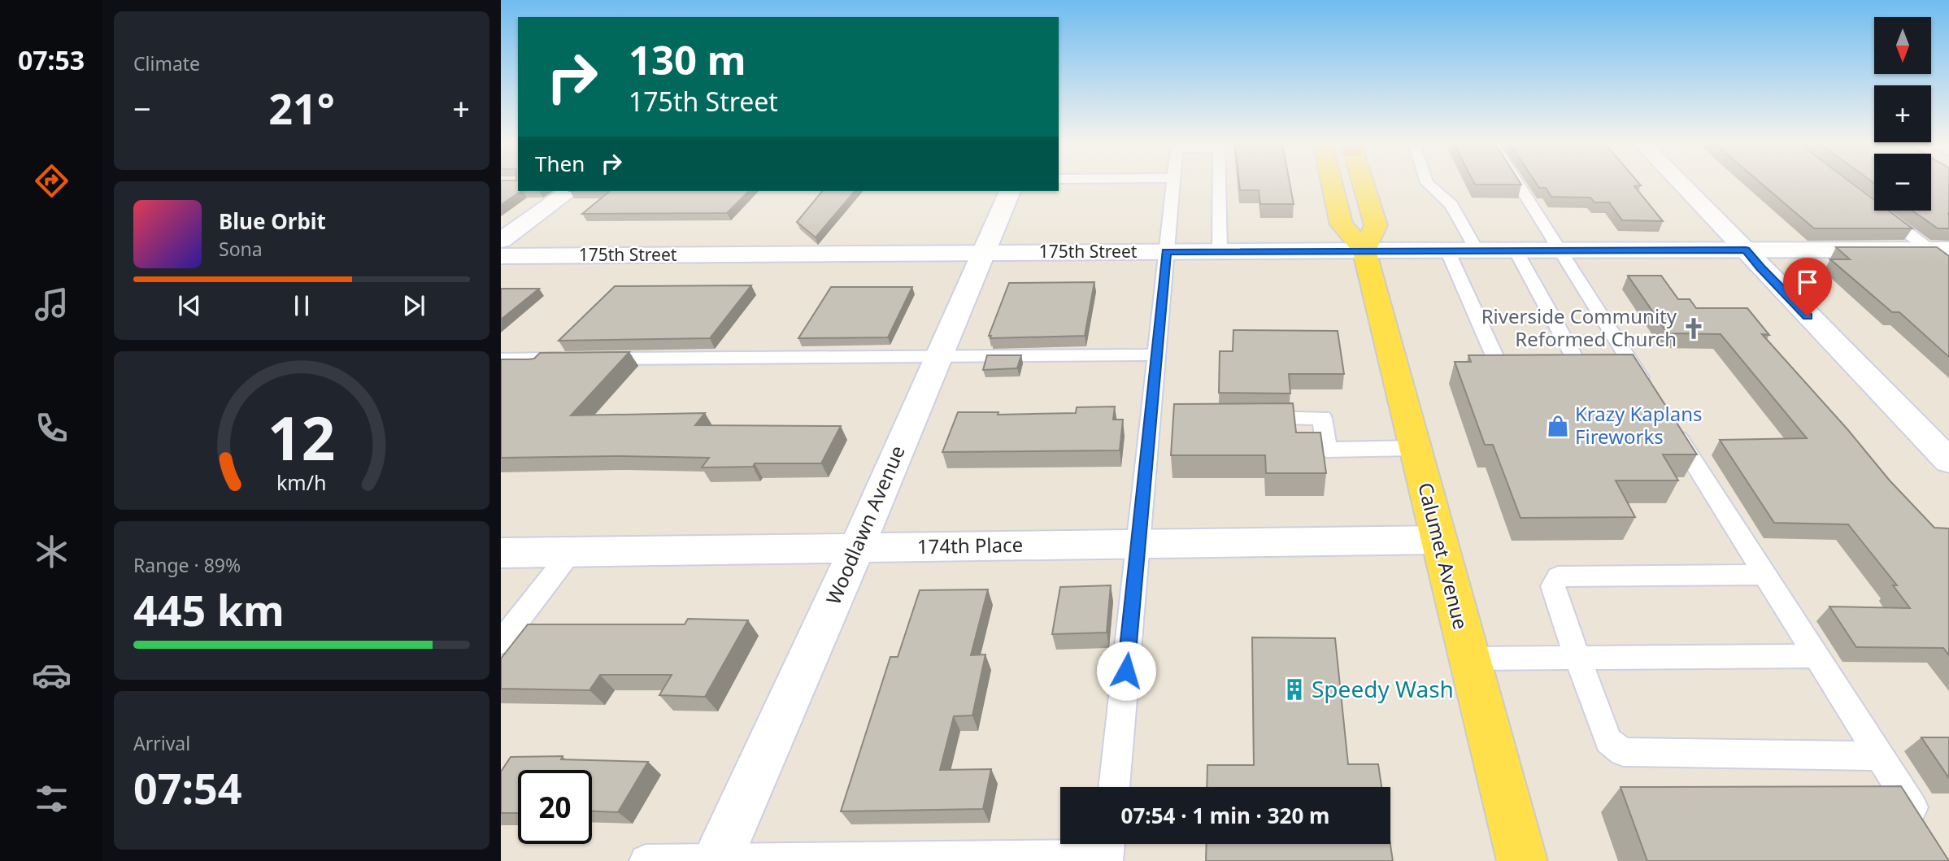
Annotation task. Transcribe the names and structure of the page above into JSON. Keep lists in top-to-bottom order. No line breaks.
{"streets":{"main road":["Calumet Avenue"],"street":["175th Street","Woodlawn Avenue","174th Place"]},"crossings":[["175th Street","Woodlawn Avenue"],["175th Street","Calumet Avenue"],["Woodlawn Avenue","174th Place"],["174th Place","Calumet Avenue"]],"places":{"church":["Riverside Community Reformed Church"],"shop":["Krazy Kaplans Fireworks"],"building":["Speedy Wash"]},"north":"bottom","page":{"tabs":"07:53","tile":["Climate",["Range · 89%","445 km"],["Arrival","07:54"]],"map_buttons":["+","−"],"turn":["130 m","175th Street"],"heat":["−","21°","+"],"then":"Then","song":["Blue Orbit","Sona"],"limit":"20","trip":"07:54 · 1 min · 320 m","gauge":["12","km/h"]}}
